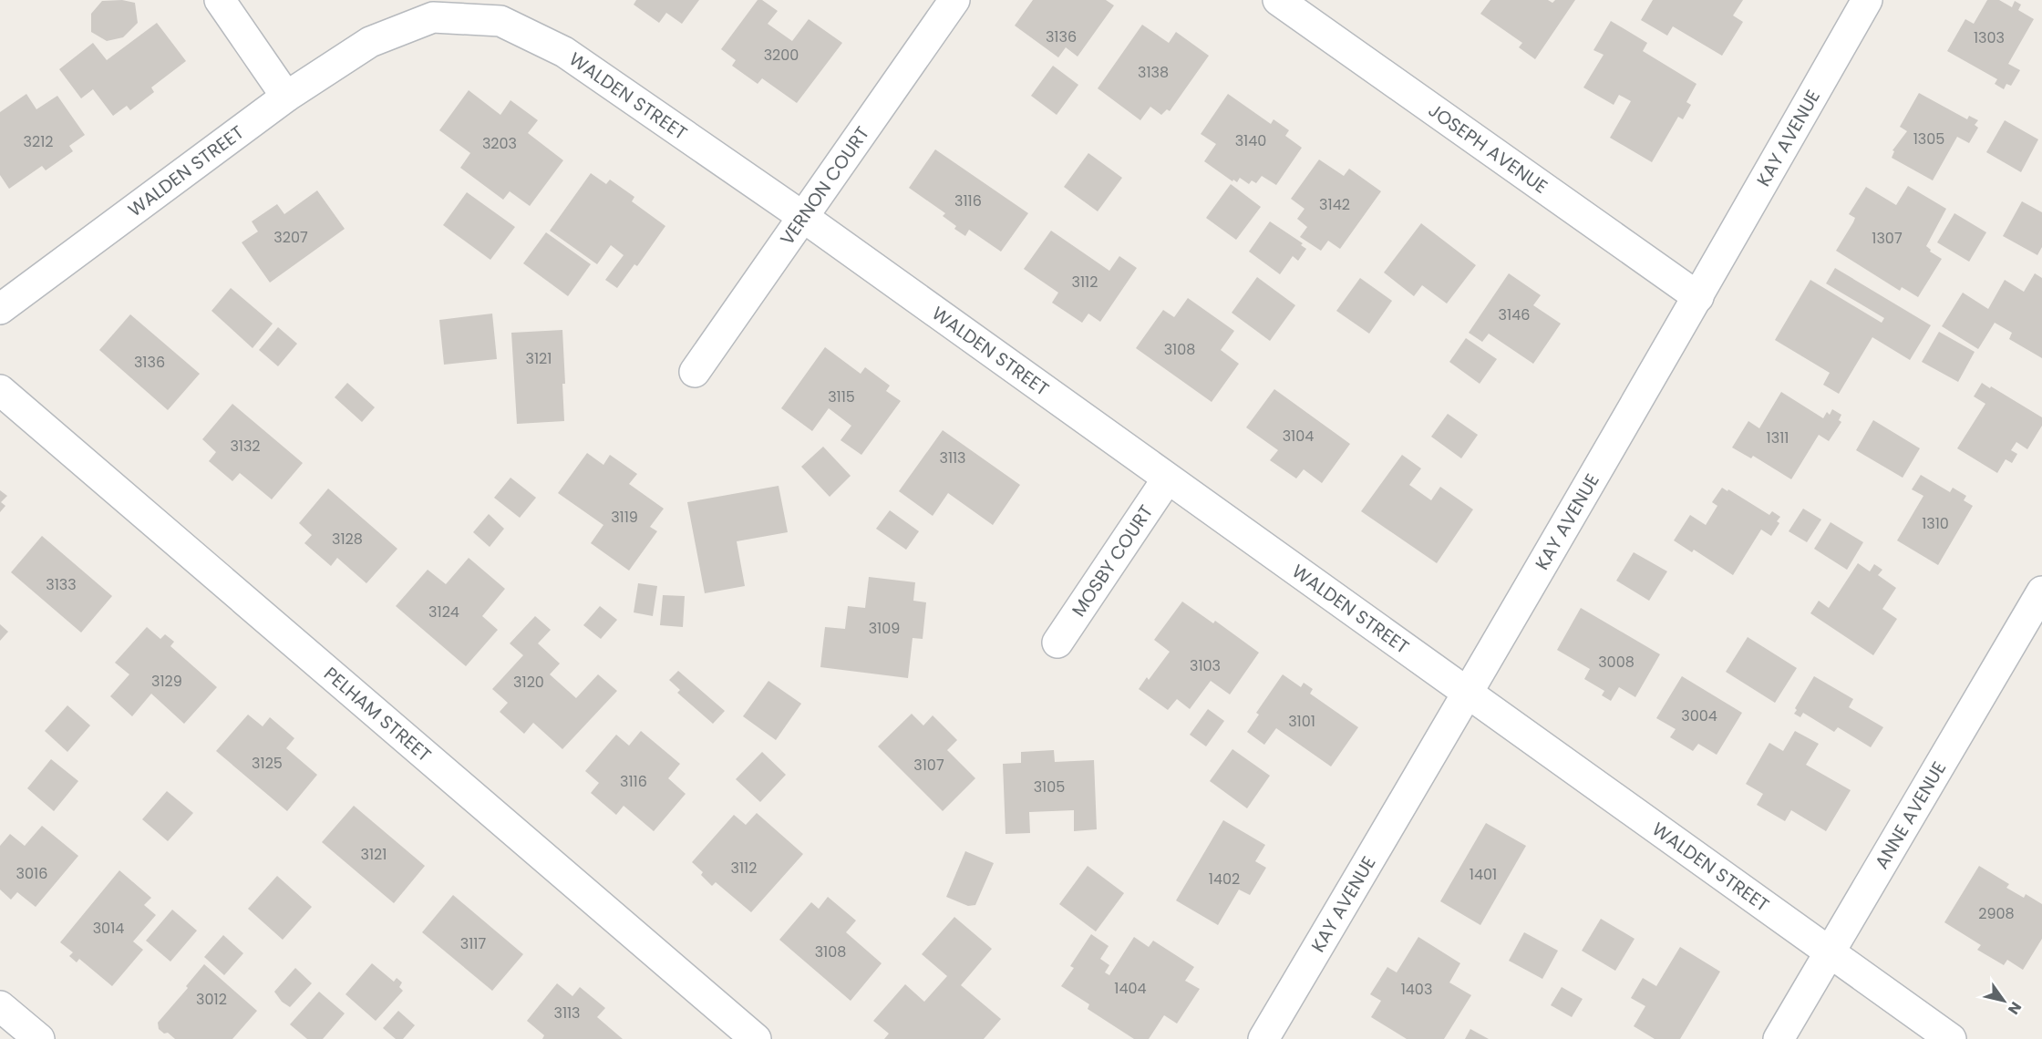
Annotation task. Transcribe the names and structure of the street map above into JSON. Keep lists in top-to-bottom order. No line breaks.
{"streets":{"street":["WALDEN STREET","KAY AVENUE","JOSEPH AVENUE","VERNON COURT","MOSBY COURT","PELHAM STREET","ANNE AVENUE"]},"crossings":[["WALDEN STREET","KAY AVENUE"],["WALDEN STREET","VERNON COURT"],["WALDEN STREET","MOSBY COURT"],["WALDEN STREET","ANNE AVENUE"],["KAY AVENUE","JOSEPH AVENUE"]],"house_numbers":["3136","1303","3200","3138","1305","3140","3212","3203","3116","3142","3207","1307","3112","3146","3108","3121","3136","3115","3104","1311","3132","3113","3119","1310","3128","3133","3124","3109","3008","3103","3129","3120","3004","3101","3125","3107","3116","3105","3121","3112","3016","1401","1402","2908","3014","3117","3108","1404","1403","3012","3113"],"north":"bottom right"}
